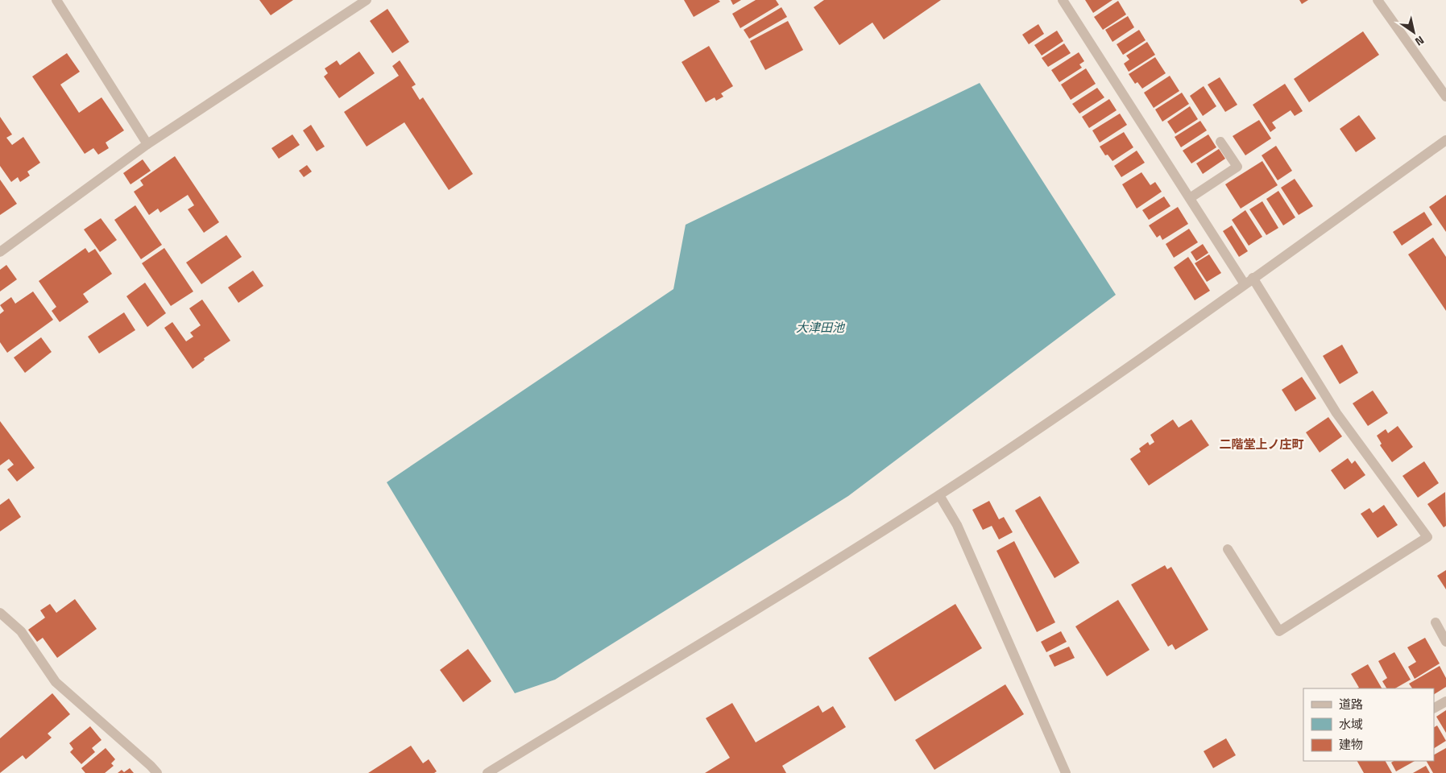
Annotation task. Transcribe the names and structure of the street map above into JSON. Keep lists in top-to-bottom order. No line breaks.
{"districts":["二階堂上ノ庄町"],"water":["大津田池"],"legend":["道路","水域","建物"],"north":"bottom right"}
